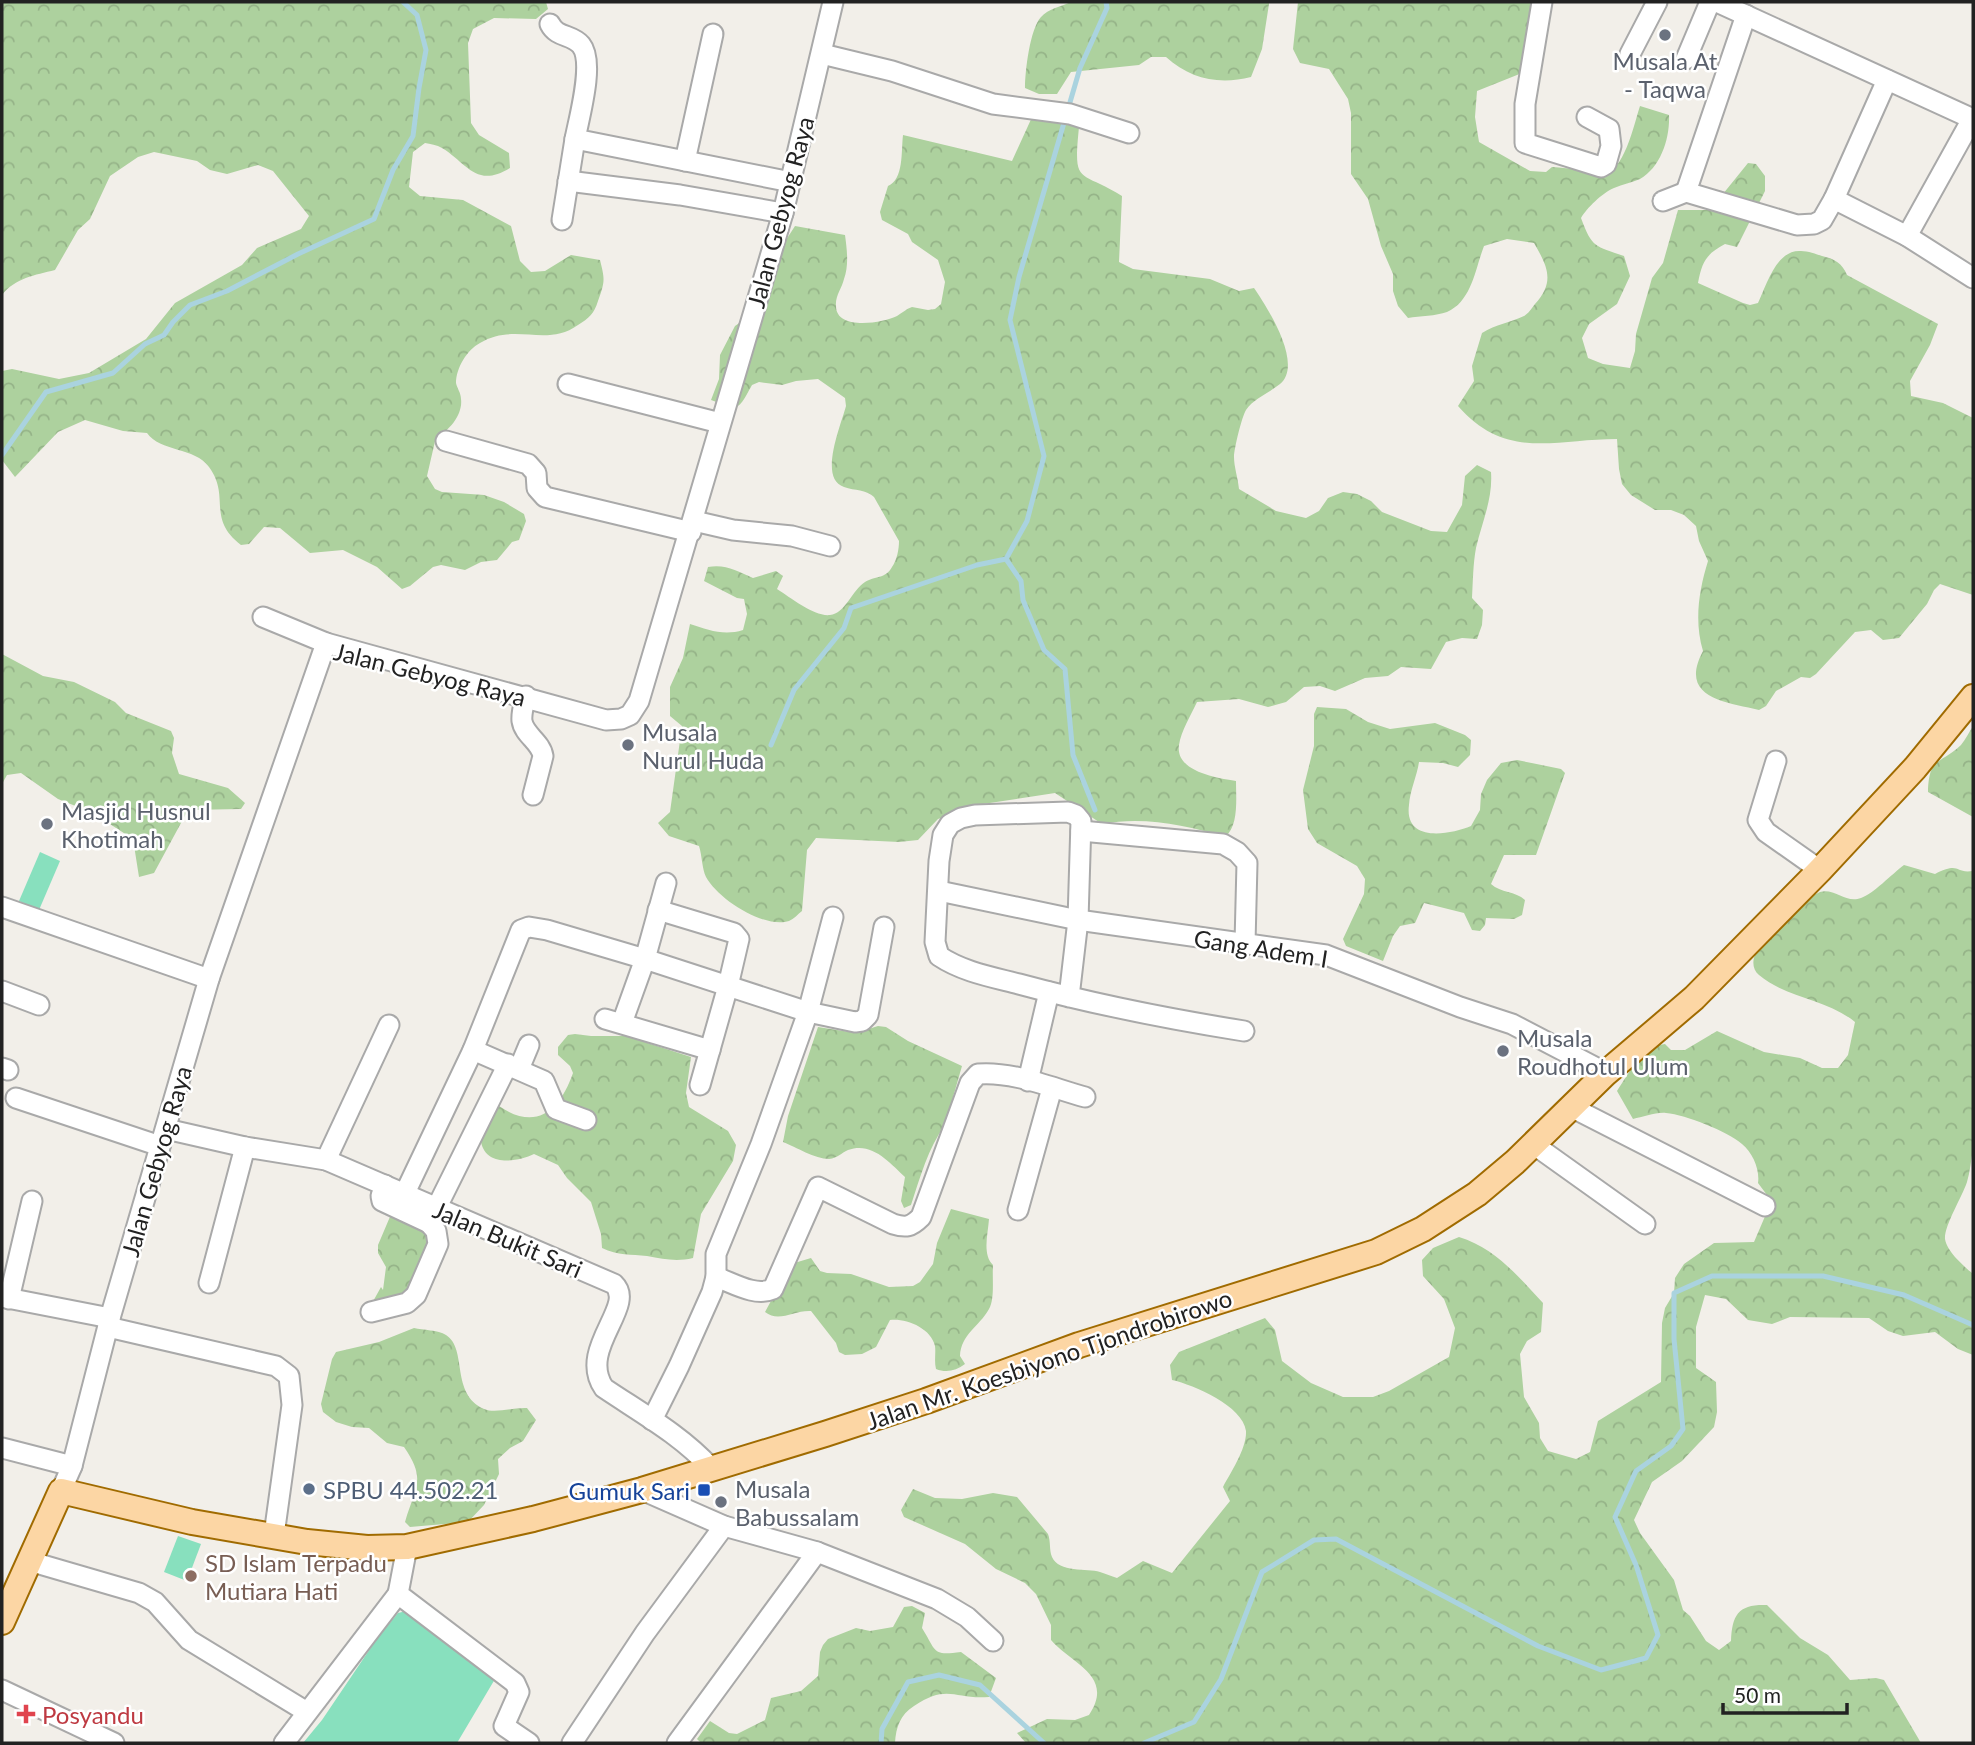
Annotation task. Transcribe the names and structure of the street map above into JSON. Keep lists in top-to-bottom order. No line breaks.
{"streets":{"main road":["Jalan Mr. Koesbiyono Tjondrobirowo"],"street":["Jalan Gebyog Raya","Gang Adem I","Jalan Bukit Sari"]},"crossings":[["Jalan Gebyog Raya","Jalan Bukit Sari"],["Jalan Gebyog Raya","Jalan Mr. Koesbiyono Tjondrobirowo"],["Gang Adem I","Jalan Mr. Koesbiyono Tjondrobirowo"],["Jalan Bukit Sari","Jalan Mr. Koesbiyono Tjondrobirowo"]],"places":{"other":["Musala At - Taqwa","Musala Nurul Huda","Masjid Husnul Khotimah","Musala Roudhotul Ulum","SPBU 44.502.21","Musala Babussalam","SD Islam Terpadu Mutiara Hati"],"transit":["Gumuk Sari"],"health":["Posyandu"]},"scale_bar":"50 m"}
